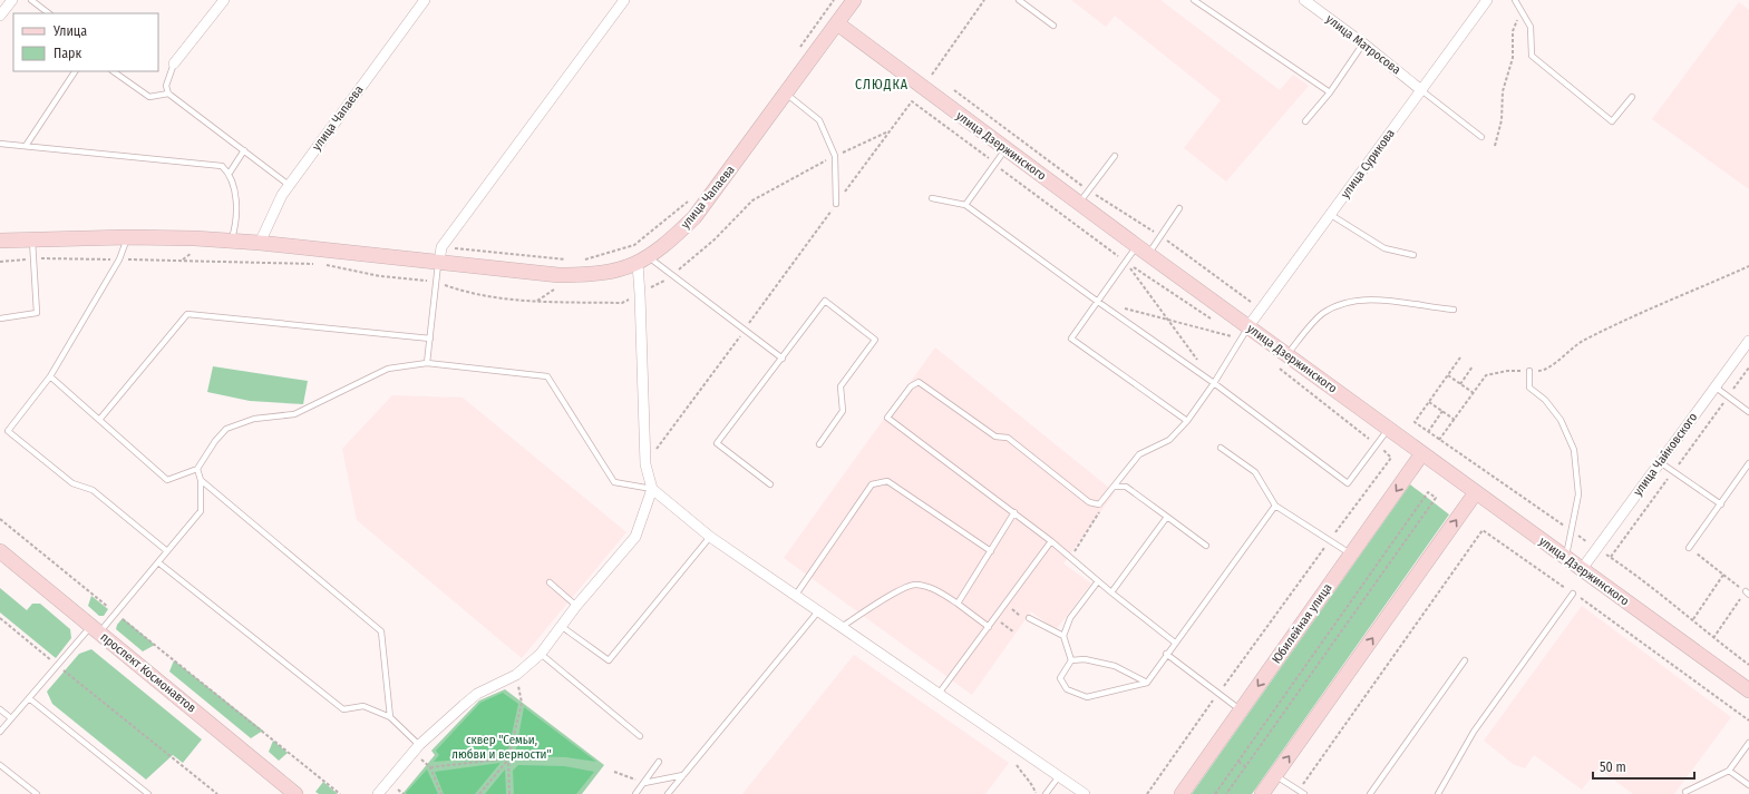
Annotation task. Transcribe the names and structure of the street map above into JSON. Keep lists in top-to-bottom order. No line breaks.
{"streets":{"main road":["улица Чапаева","улица Дзержинского","Юбилейная улица","проспект Космонавтов"],"street":["улица Матросова","улица Сурикова","улица Чайковского"]},"crossings":[["улица Матросова","улица Сурикова"],["улица Чапаева","улица Дзержинского"],["улица Дзержинского","улица Сурикова"],["улица Дзержинского","улица Чайковского"],["улица Дзержинского","Юбилейная улица"]],"districts":["СЛЮДКА"],"parks":["сквер \"Семьи, любви и верности\""],"legend":["Улица","Парк"],"scale_bar":"50 m"}
